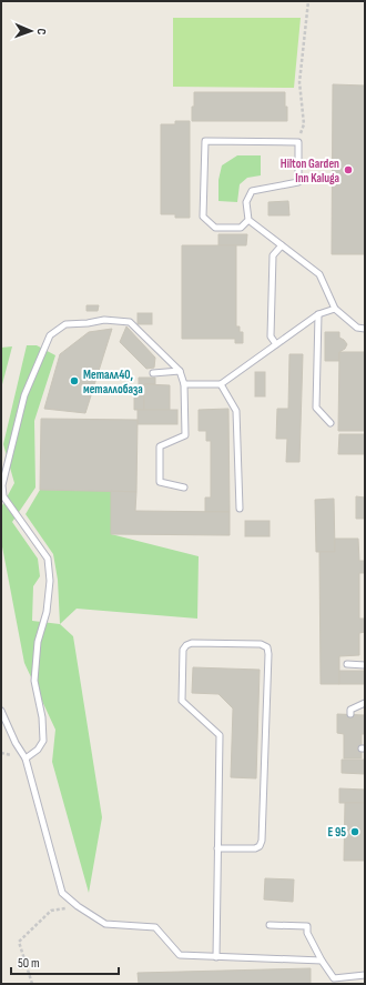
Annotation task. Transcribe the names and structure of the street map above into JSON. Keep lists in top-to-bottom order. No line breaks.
{"places":["Hilton Garden Inn Kaluga","Металл40, металлобаза","Е 95"],"scale_bar":"50 m","north":"right"}
